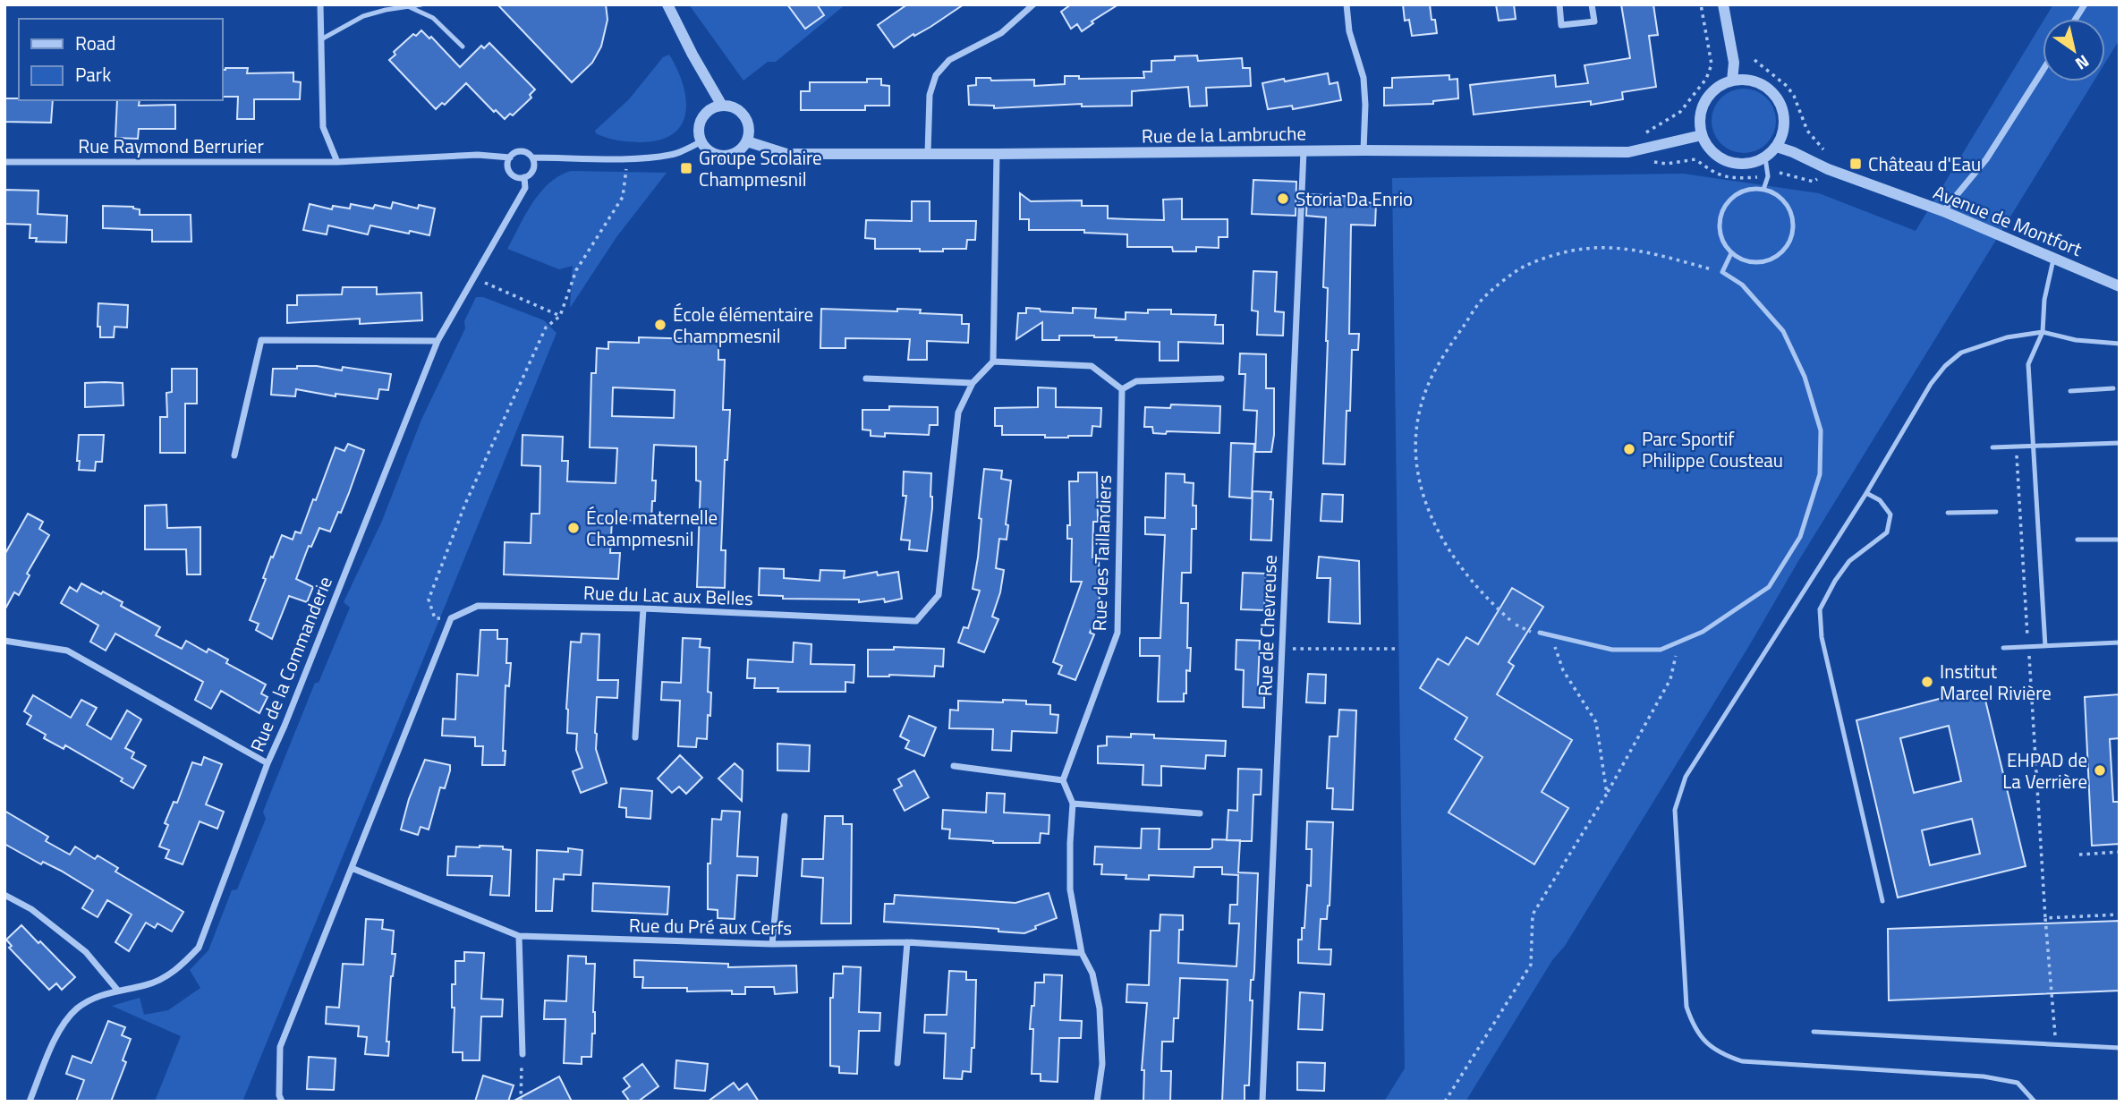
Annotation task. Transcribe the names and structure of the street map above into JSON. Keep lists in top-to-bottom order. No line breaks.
{"streets":{"street":["Rue de la Lambruche","Rue Raymond Berrurier","Avenue de Montfort","Rue des Taillandiers","Rue du Lac aux Belles","Rue de Chevreuse","Rue de la Commanderie","Rue du Pré aux Cerfs"]},"crossings":[["Rue de la Lambruche","Avenue de Montfort"],["Rue de la Lambruche","Rue de Chevreuse"],["Rue Raymond Berrurier","Rue de la Commanderie"]],"places":{"transit":["Château d'Eau","Groupe Scolaire Champmesnil"],"other":["Storia Da Enrio","École élémentaire Champmesnil","Parc Sportif Philippe Cousteau","École maternelle Champmesnil","Institut Marcel Rivière","EHPAD de La Verrière"]},"legend":["Road","Park"],"north":"bottom right"}
